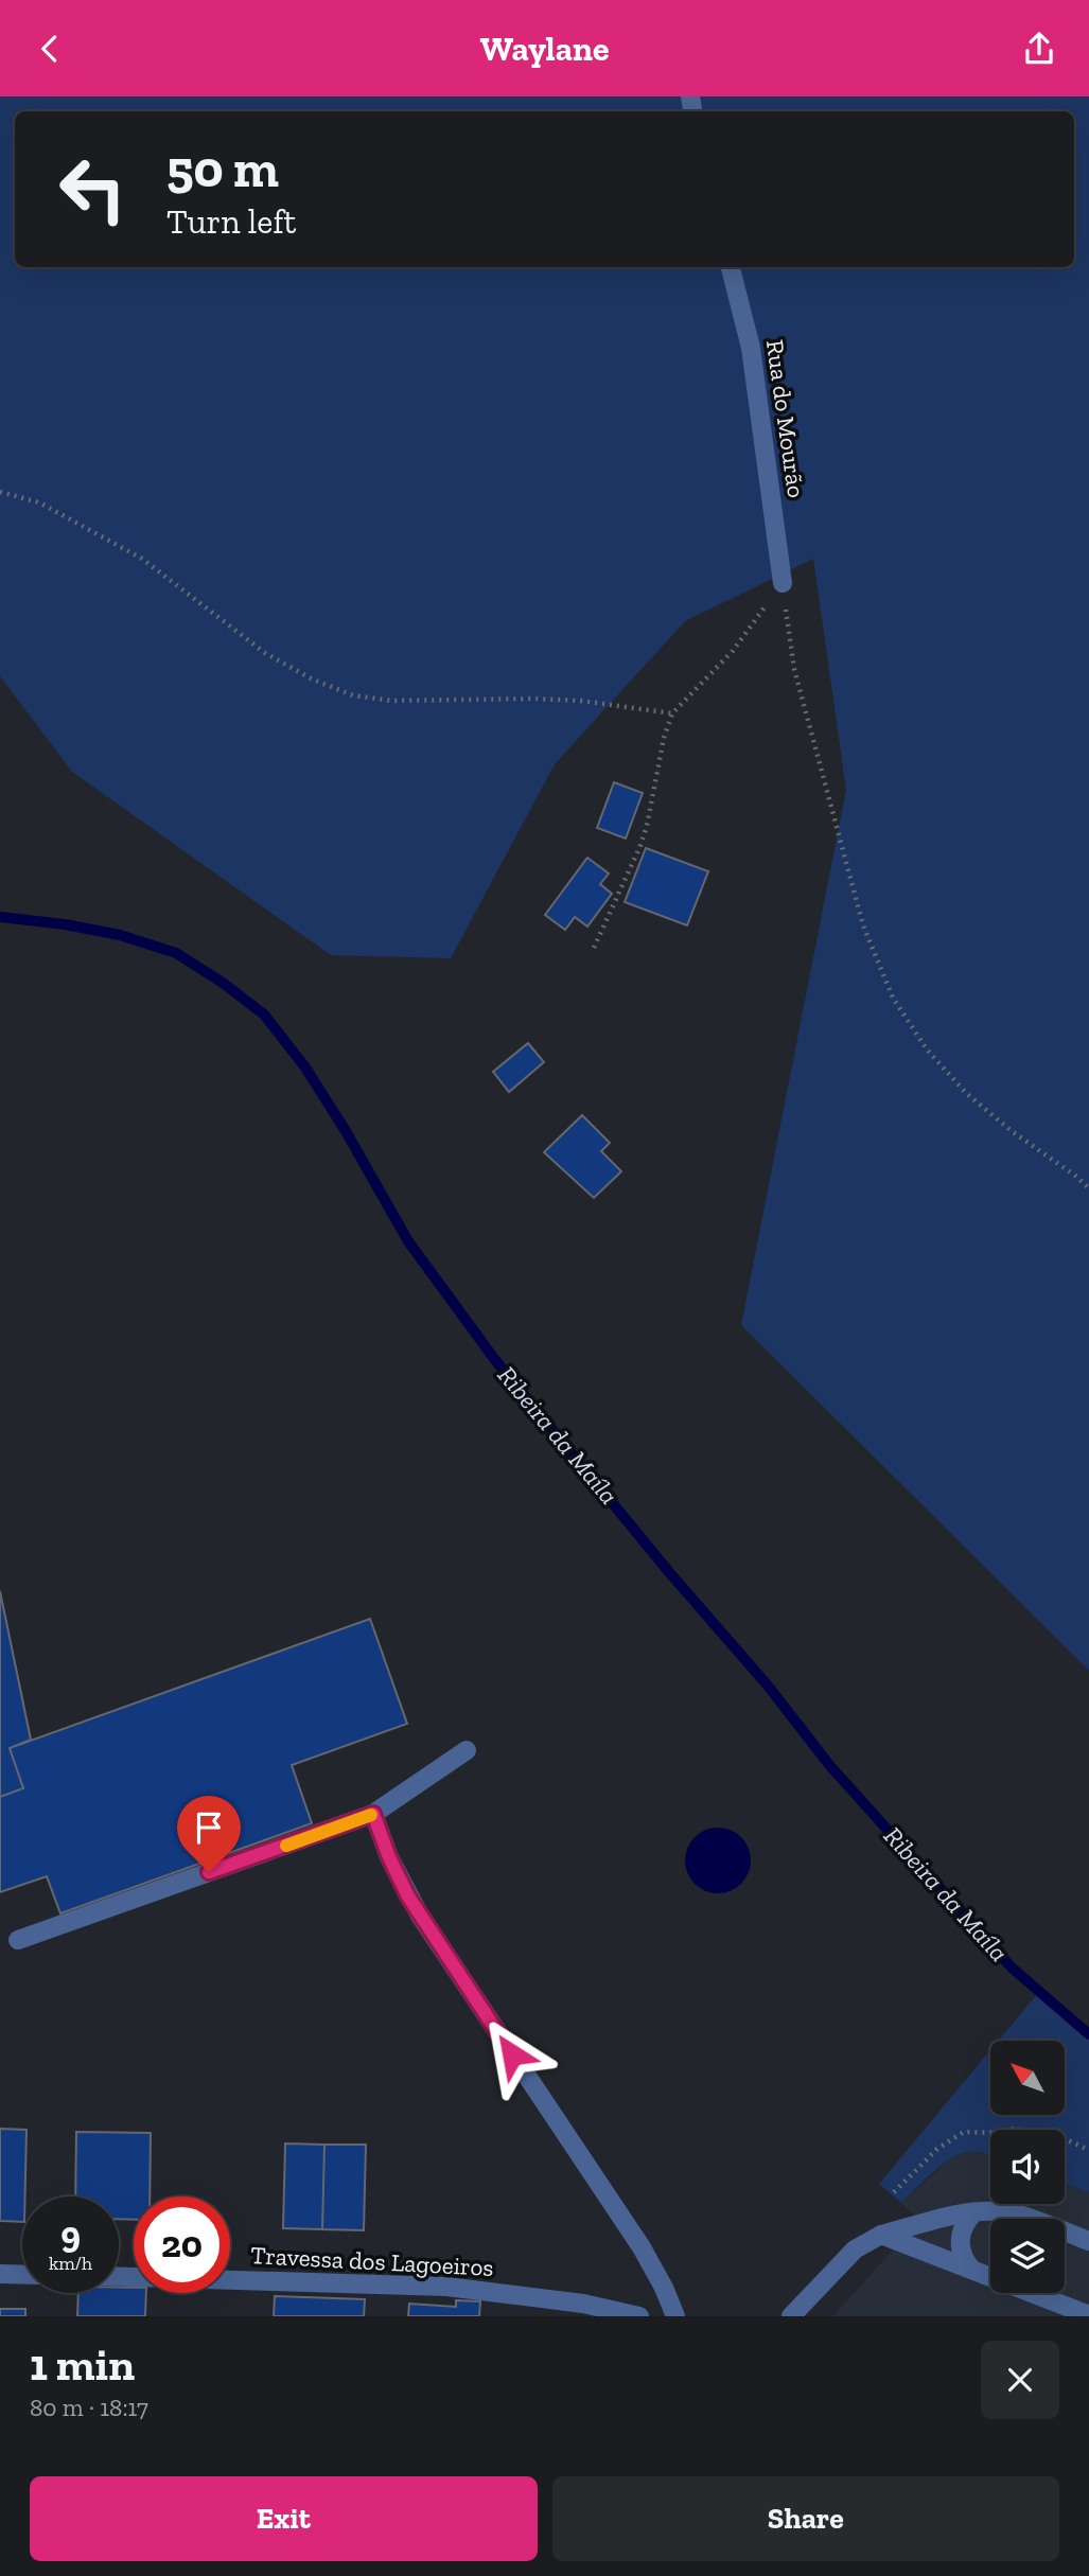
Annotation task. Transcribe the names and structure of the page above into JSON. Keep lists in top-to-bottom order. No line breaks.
{"streets":{"street":["Rua do Mourão","Travessa dos Lagoeiros"]},"water":["Ribeira da Maíla"],"north":"top left","page":{"header":"Waylane","turn":["50 m","Turn left"],"speed":"9 km/h","limit":"20","heading":["1 min","80 m · 18:17"],"buttons":["Exit","Share"]}}
